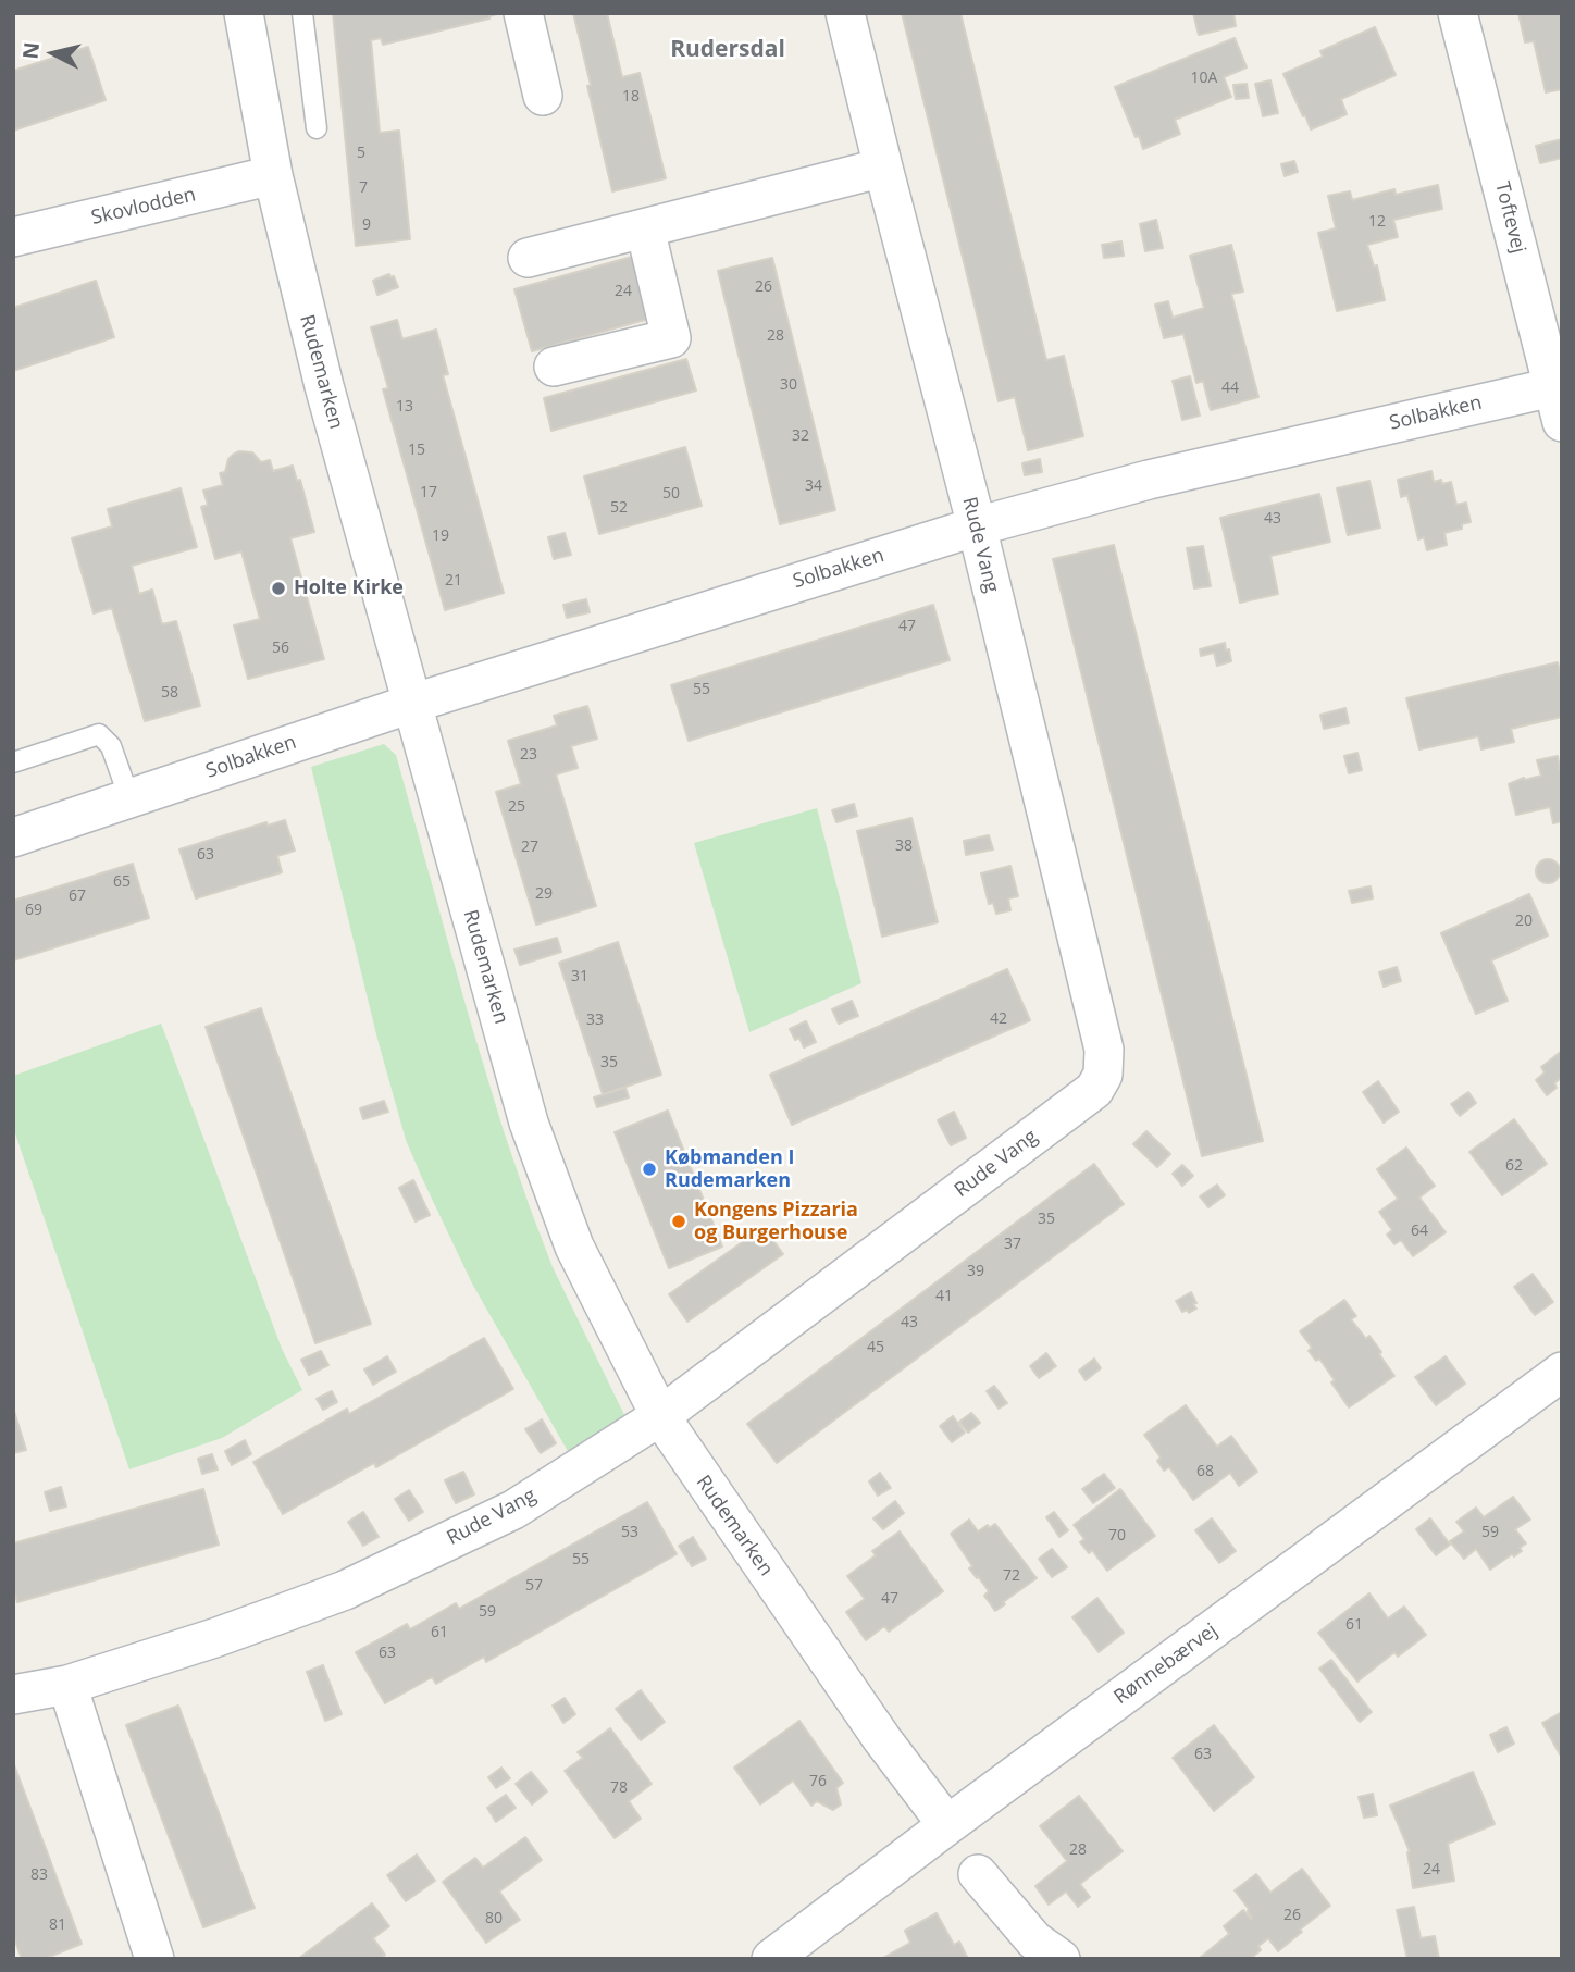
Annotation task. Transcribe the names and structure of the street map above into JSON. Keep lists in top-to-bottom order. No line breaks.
{"streets":{"street":["Skovlodden","Toftevej","Rudemarken","Solbakken","Rude Vang","Rønnebærvej"]},"crossings":[["Skovlodden","Rudemarken"],["Toftevej","Solbakken"],["Rudemarken","Solbakken"],["Rudemarken","Rude Vang"],["Rudemarken","Rønnebærvej"],["Solbakken","Rude Vang"]],"districts":["Rudersdal"],"places":["Holte Kirke","Købmanden I Rudemarken","Kongens Pizzaria og Burgerhouse"],"house_numbers":["10A","18","5","7","12","9","26","24","28","30","44","13","32","15","34","17","50","52","43","19","21","47","56","55","58","23","25","38","27","63","65","29","67","69","20","31","42","33","35","62","35","64","37","39","41","43","45","68","53","59","70","55","72","57","47","59","61","61","63","63","76","78","28","24","83","26","80","81"],"north":"left"}
